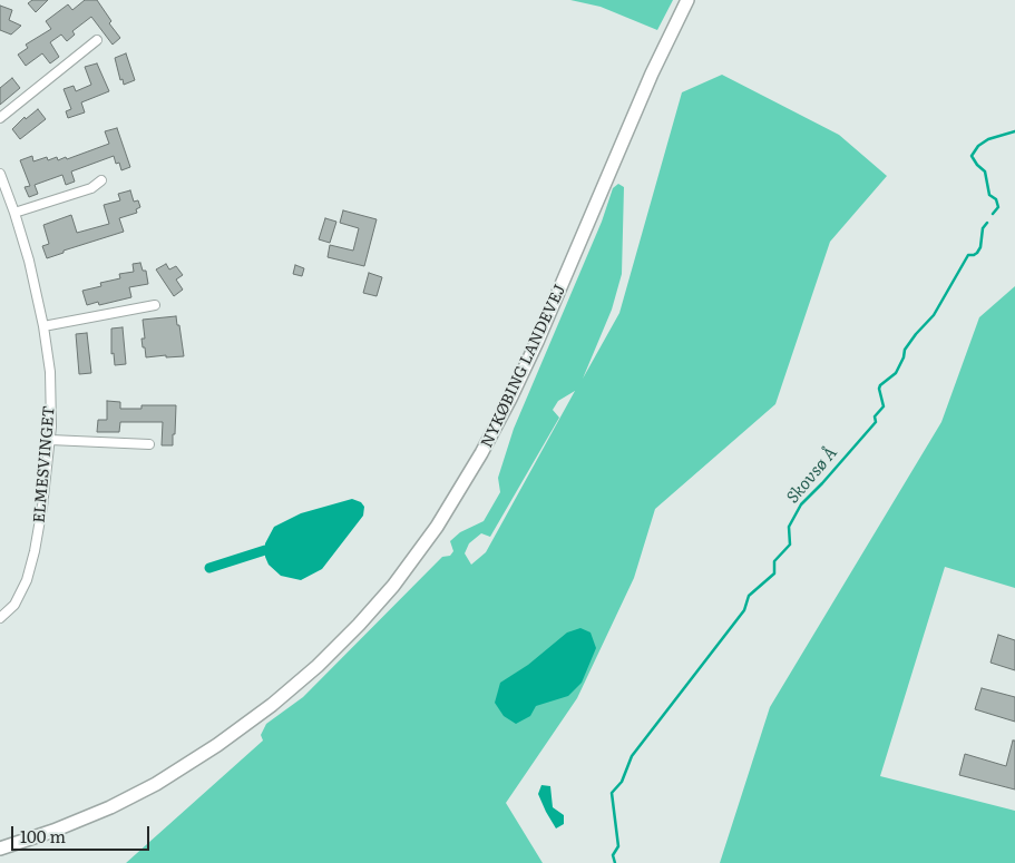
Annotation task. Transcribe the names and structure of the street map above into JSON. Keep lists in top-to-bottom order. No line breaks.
{"streets":{"main road":["NYKØBING LANDEVEJ"],"street":["ELMESVINGET"]},"water":["Skovsø Å"],"scale_bar":"100 m"}
